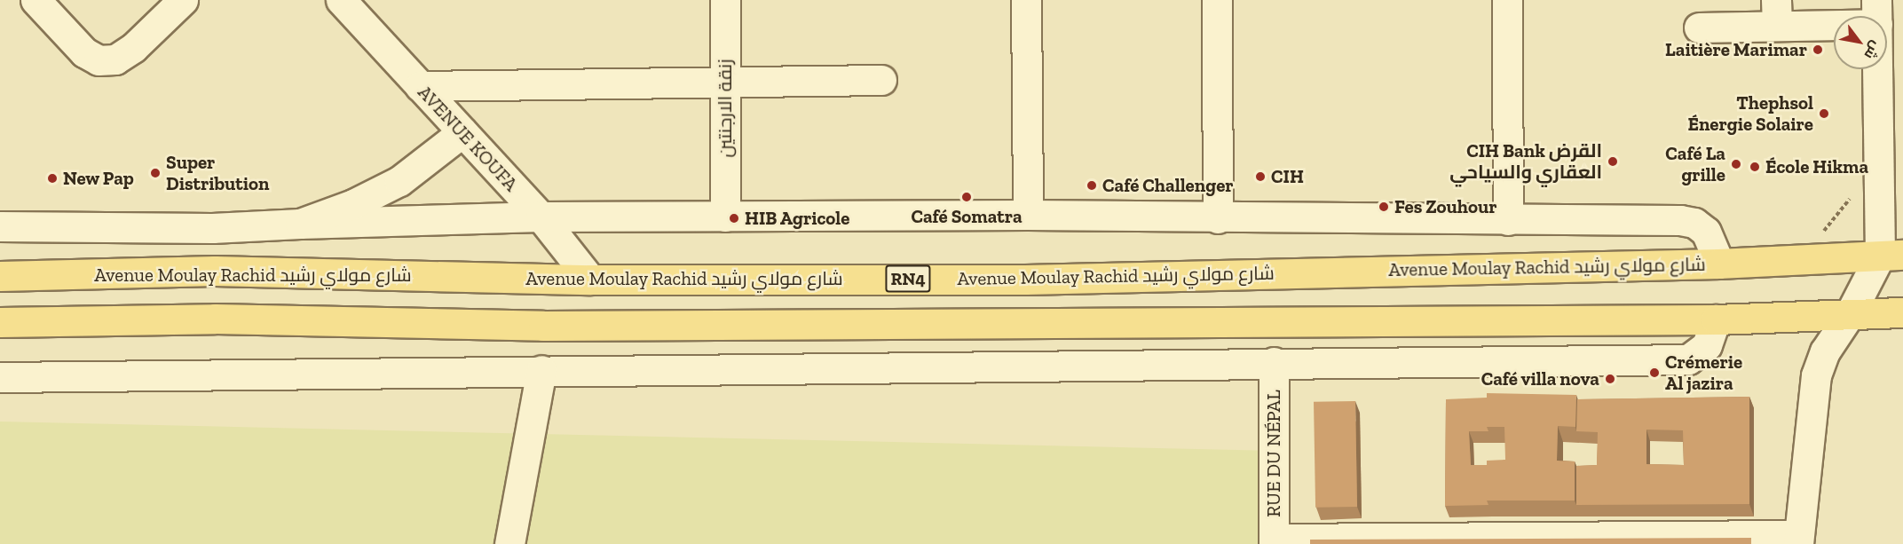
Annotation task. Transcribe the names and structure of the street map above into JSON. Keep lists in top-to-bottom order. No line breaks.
{"streets":{"main road":["Avenue Moulay Rachid شارع مولاي رشيد","RN4"],"street":["زنقة الارجنتين","AVENUE KOUFA","RUE DU NÉPAL"]},"crossings":[["AVENUE KOUFA","Avenue Moulay Rachid شارع مولاي رشيد"]],"places":["Laitière Marimar","Thephsol Énergie Solaire","CIH Bank القرض العقاري والسياحي","Café La grille","École Hikma","Super Distribution","CIH","New Pap","Café Challenger","Café Somatra","Fes Zouhour","HIB Agricole","Crémerie Al jazira","Café villa nova"],"north":"bottom right"}
